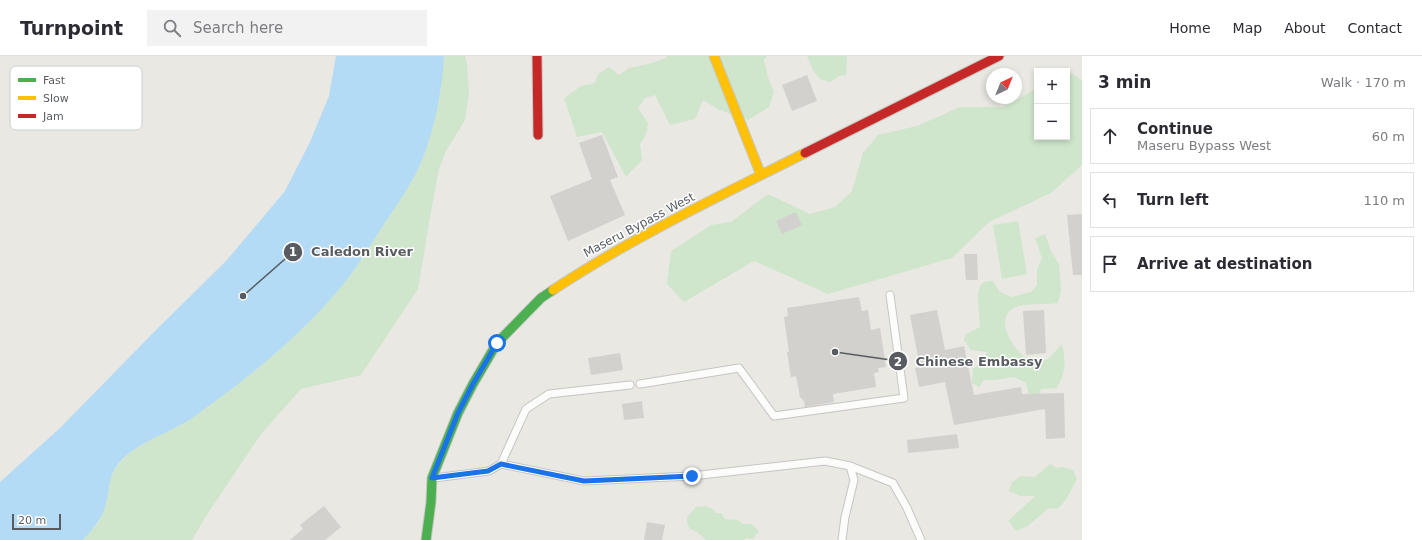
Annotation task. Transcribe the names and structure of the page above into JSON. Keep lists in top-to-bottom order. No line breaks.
{"streets":{"main road":["Maseru Bypass West"]},"places":["Caledon River","Chinese Embassy"],"legend":["Fast","Slow","Jam"],"scale_bar":"20 m","north":"top right","page":{"header":"Turnpoint","search":"Search here","nav":["Home","Map","About","Contact"],"heading":["3 min","Walk · 170 m"],"map_buttons":["+","−"],"list":[["Continue","Maseru Bypass West","60 m"],["Turn left","110 m"],"Arrive at destination"],"scale":"20 m"}}
